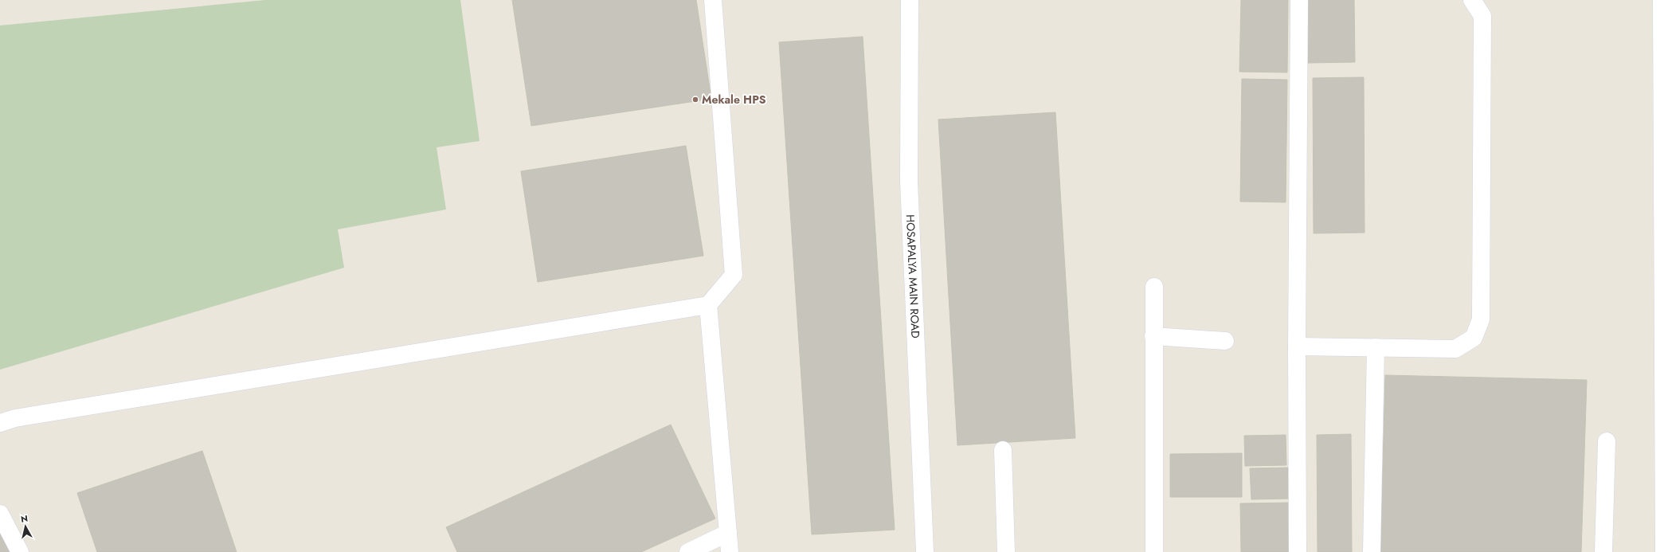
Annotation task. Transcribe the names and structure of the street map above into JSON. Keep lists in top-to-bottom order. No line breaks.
{"streets":{"street":["HOSAPALYA MAIN ROAD"]},"places":["Mekale HPS"],"north":"top"}
